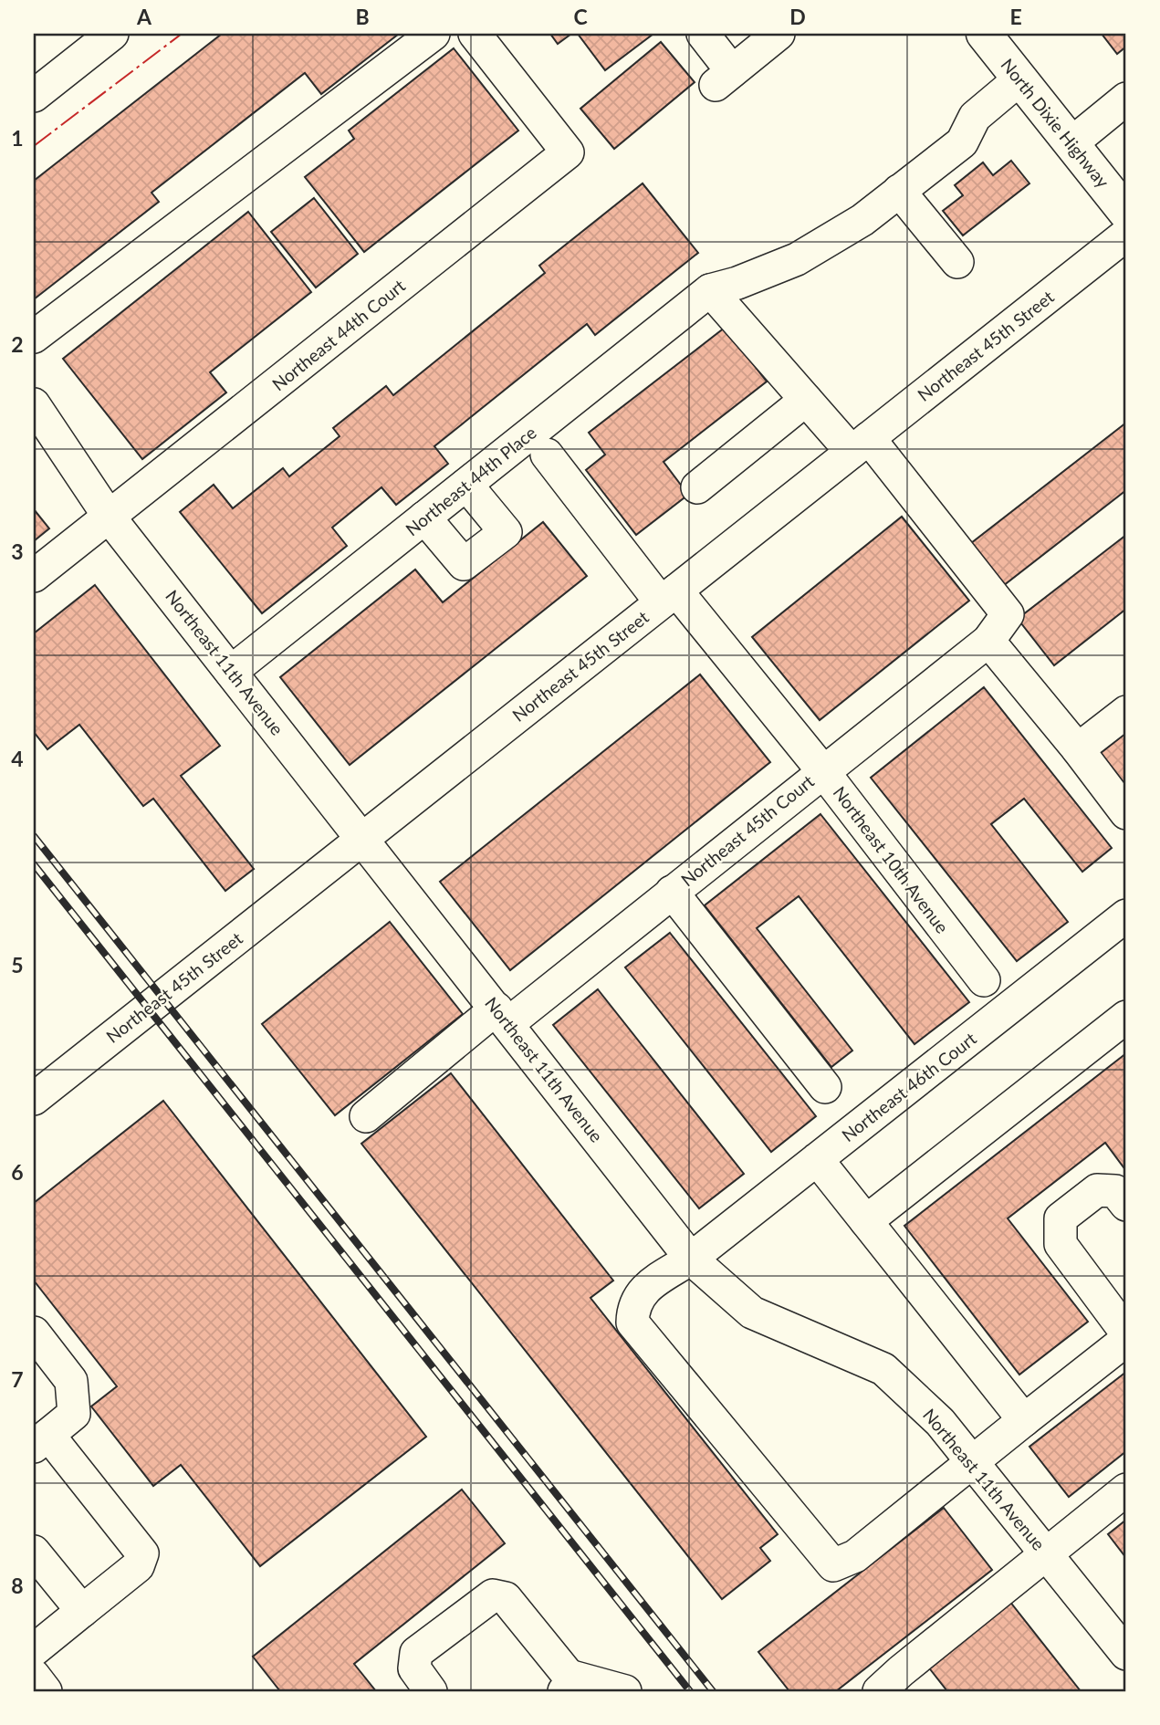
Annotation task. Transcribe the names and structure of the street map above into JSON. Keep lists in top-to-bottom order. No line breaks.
{"streets":{"main road":["North Dixie Highway"],"street":["Northeast 44th Court","Northeast 45th Street","Northeast 44th Place","Northeast 11th Avenue","Northeast 45th Court","Northeast 10th Avenue","Northeast 46th Court"]},"crossings":[["Northeast 44th Court","Northeast 11th Avenue"],["Northeast 45th Street","Northeast 11th Avenue"],["Northeast 45th Street","Northeast 45th Court"],["Northeast 45th Street","Northeast 10th Avenue"],["Northeast 44th Place","Northeast 11th Avenue"],["Northeast 11th Avenue","Northeast 45th Court"],["Northeast 11th Avenue","Northeast 46th Court"],["Northeast 45th Court","Northeast 10th Avenue"]],"grid":{"columns":["A","B","C","D","E"],"rows":["1","2","3","4","5","6","7","8"]}}
